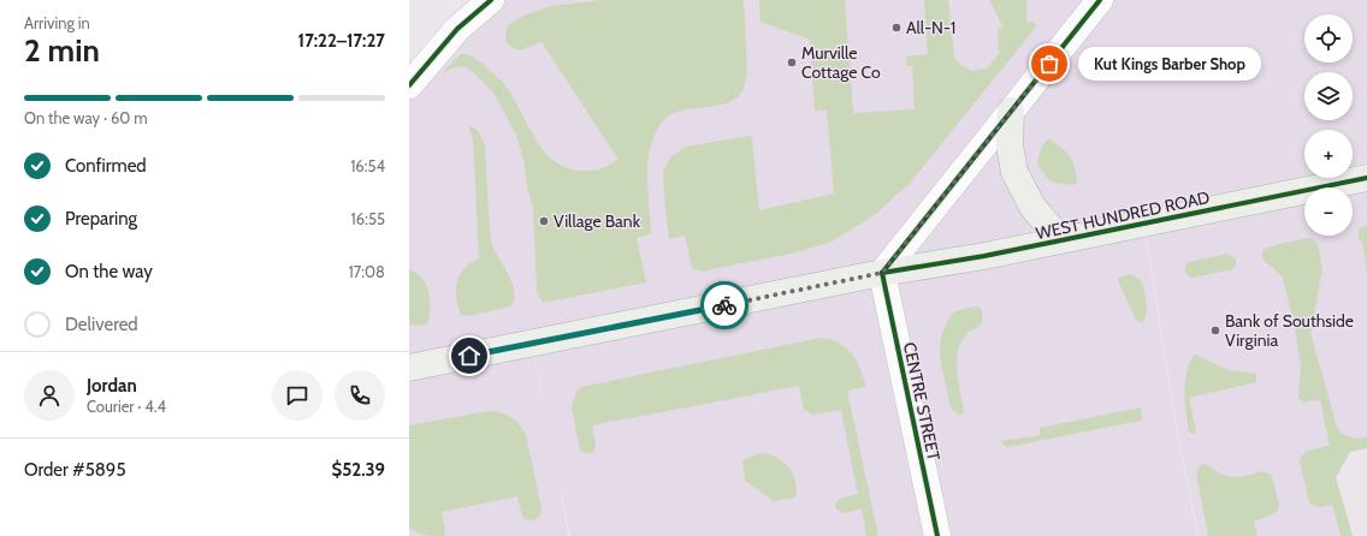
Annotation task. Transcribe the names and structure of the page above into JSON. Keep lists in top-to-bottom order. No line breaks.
{"streets":{"main road":["WEST HUNDRED ROAD"],"street":["CENTRE STREET"]},"crossings":[["WEST HUNDRED ROAD","CENTRE STREET"]],"places":["All-N-1","Murville Cottage Co","Kut Kings Barber Shop","Village Bank","Bank of Southside Virginia"],"page":{"heading":["2 min","Arriving in","17:22–17:27"],"panel":["Jordan","Courier · 4.4","Order #5895","$52.39"],"map_buttons":["+","−"],"bubble":"Kut Kings Barber Shop","bar":"On the way · 60 m","list":[["Confirmed","16:54"],["Preparing","16:55"],["On the way","17:08"],"Delivered"]}}
